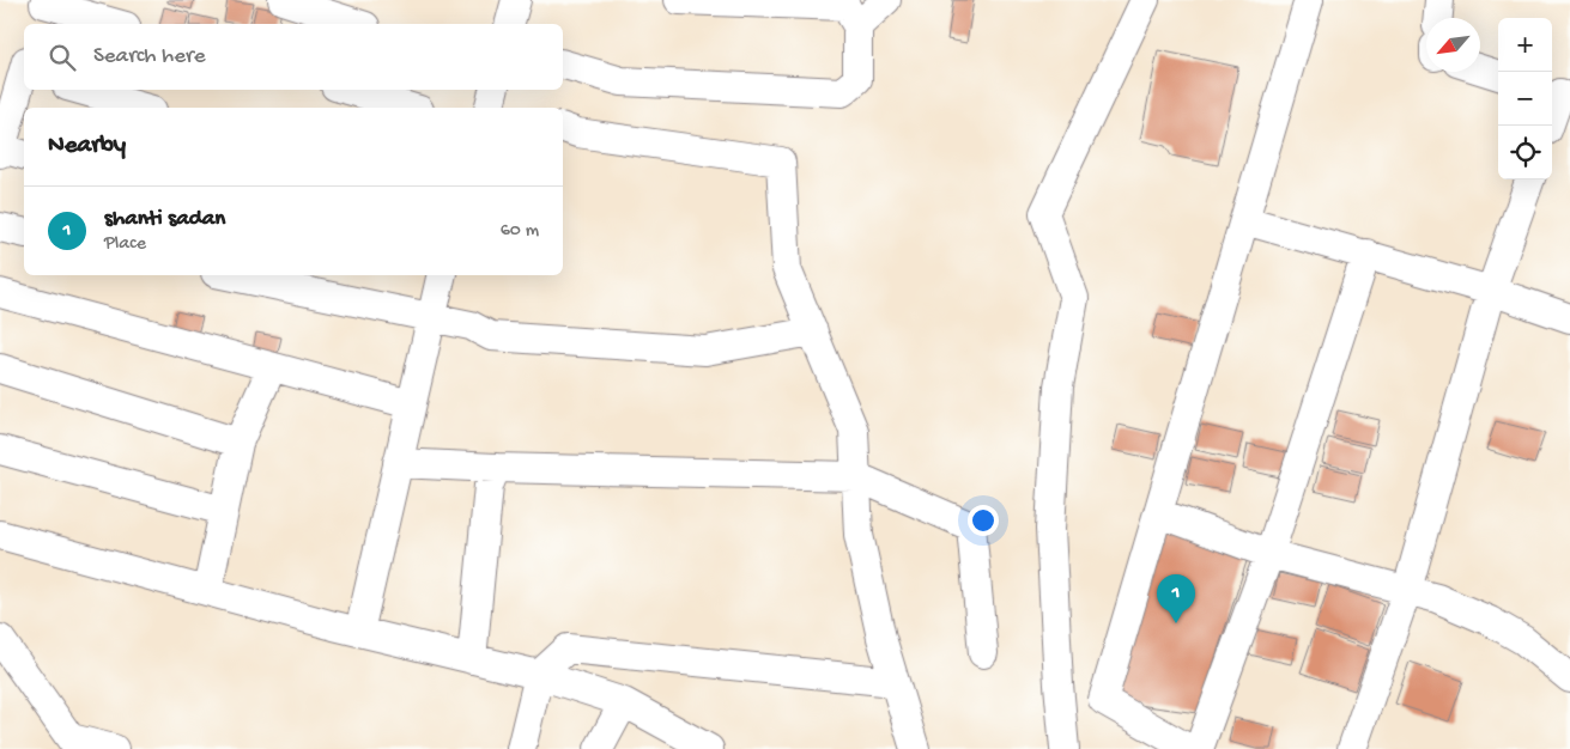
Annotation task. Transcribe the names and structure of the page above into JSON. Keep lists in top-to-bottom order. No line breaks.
{"north":"bottom left","page":{"map_buttons":["+","−"],"search":"Search here","heading":"Nearby","list":[{"mark":"1","name":"shanti sadan","note":"Place","value":"60 m"}],"pins":"1"}}
